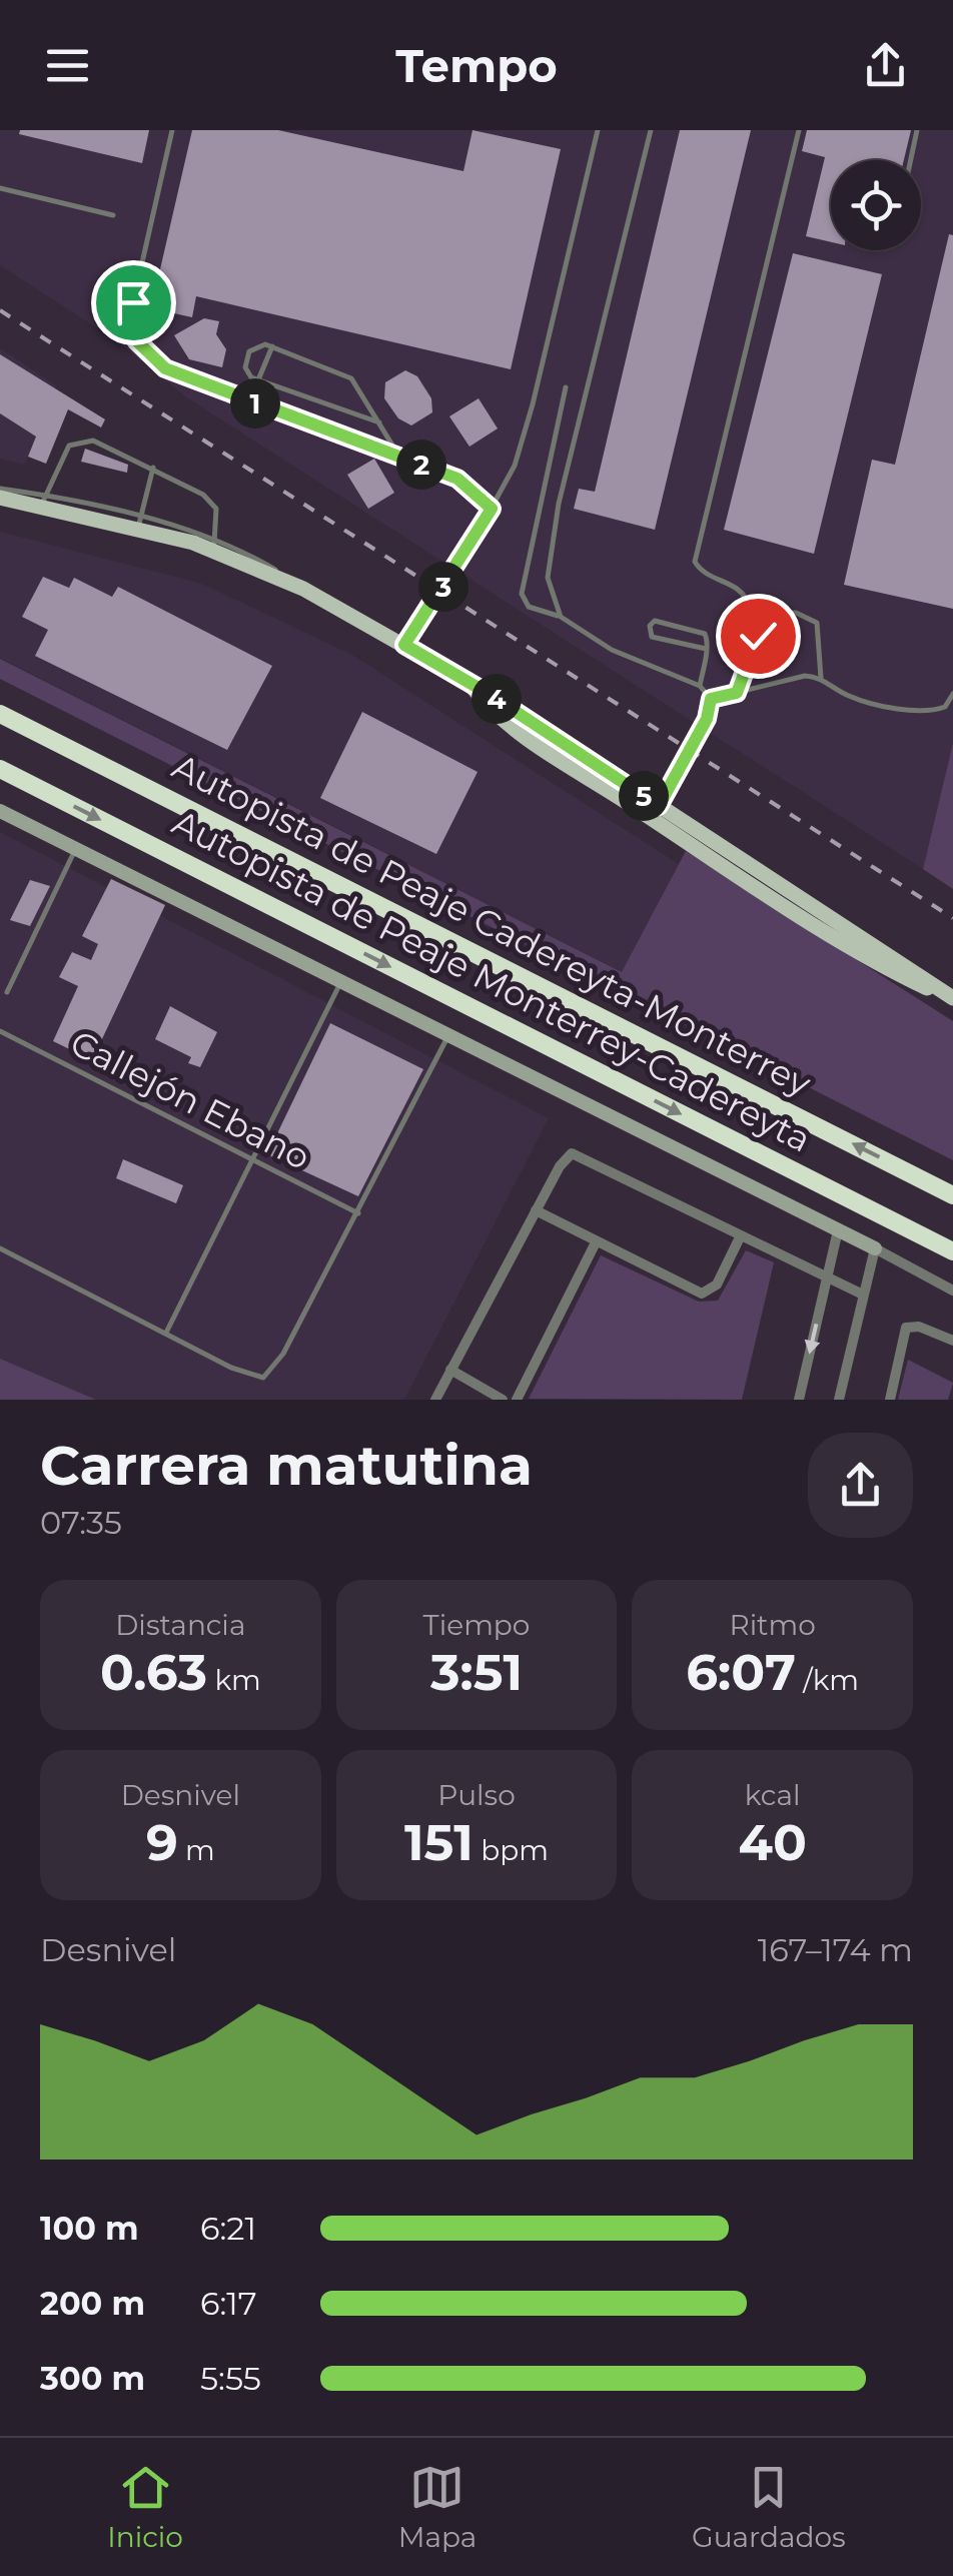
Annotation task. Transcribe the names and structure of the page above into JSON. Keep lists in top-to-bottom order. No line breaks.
{"streets":{"highway":["Autopista de Peaje Cadereyta-Monterrey","Autopista de Peaje Monterrey-Cadereyta"],"lane":["Callejón Ebano"]},"one_way":["Autopista de Peaje Cadereyta-Monterrey","Autopista de Peaje Monterrey-Cadereyta"],"page":{"header":"Tempo","pins":["1","2","3","4","5"],"heading":["Carrera matutina","07:35"],"stats":[["Distancia","0.63 km"],["Tiempo","3:51"],["Ritmo","6:07 /km"],["Desnivel","9 m"],["Pulso","151 bpm"],["kcal","40"]],"chart":["Desnivel","167–174 m"],"list":[{"name":"100 m","note":"6:21"},{"name":"200 m","note":"6:17"},{"name":"300 m","note":"5:55"}],"tabs":["Inicio","Mapa","Guardados"]}}
